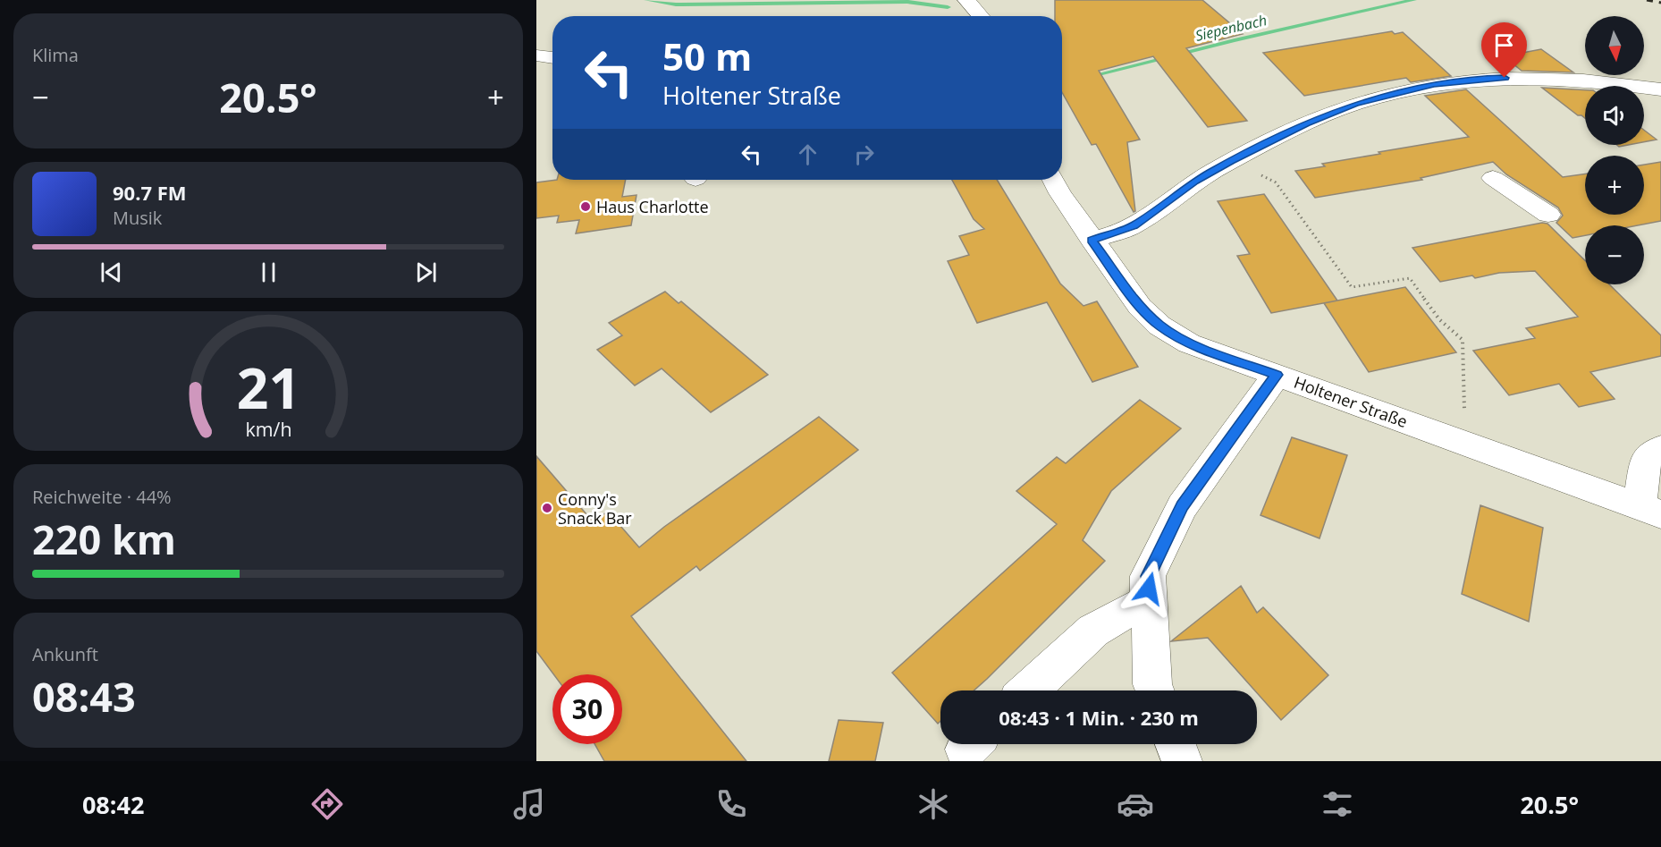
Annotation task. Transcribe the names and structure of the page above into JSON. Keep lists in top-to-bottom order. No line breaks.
{"streets":{"street":["Holtener Straße"]},"water":["Siepenbach"],"places":["Haus Charlotte","Conny's Snack Bar"],"north":"bottom","page":{"tile":["Klima",["Reichweite · 44%","220 km"],["Ankunft","08:43"]],"map_buttons":["+","−"],"turn":["50 m","Holtener Straße"],"heat":["−","20.5°","+"],"song":["90.7 FM","Musik"],"limit":"30","trip":"08:43 · 1 Min. · 230 m","tabs":["08:42","20.5°"],"gauge":["21","km/h"]}}
